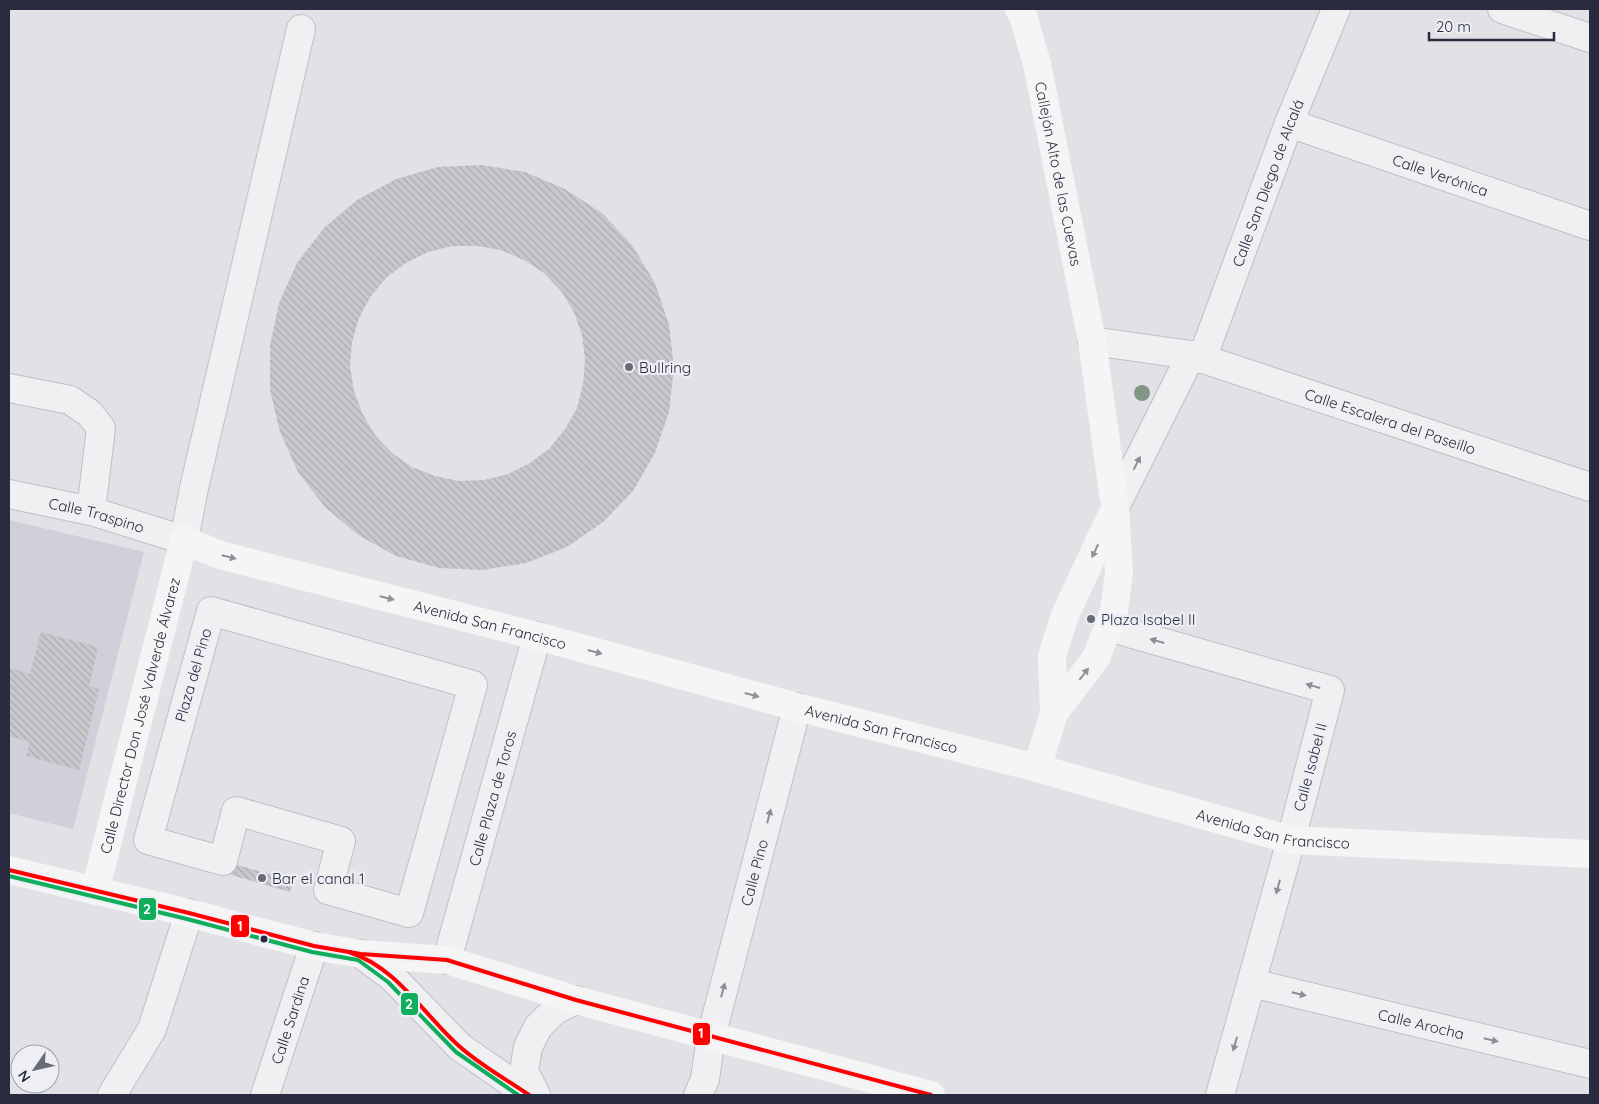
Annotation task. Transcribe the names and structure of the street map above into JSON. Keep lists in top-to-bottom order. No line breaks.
{"streets":{"street":["Callejón Alto de las Cuevas","Calle Verónica","Calle San Diego de Alcalá","Calle Escalera del Paseillo","Calle Traspino","Avenida San Francisco","Plaza del Pino","Calle Director Don José Valverde Álvarez","Calle Isabel II","Calle Plaza de Toros","Calle Pino","Calle Sardina","Calle Arocha"]},"crossings":[["Calle Verónica","Calle San Diego de Alcalá"],["Calle San Diego de Alcalá","Calle Escalera del Paseillo"],["Calle Traspino","Avenida San Francisco"],["Calle Traspino","Calle Director Don José Valverde Álvarez"],["Avenida San Francisco","Calle Director Don José Valverde Álvarez"],["Avenida San Francisco","Calle Isabel II"],["Avenida San Francisco","Calle Plaza de Toros"],["Avenida San Francisco","Calle Pino"],["Calle Isabel II","Calle Arocha"]],"one_way":["Avenida San Francisco","Calle Pino","Calle Arocha"],"places":["Bullring","Plaza Isabel II","Bar el canal 1"],"lines":["transit line 1","transit line 2"],"scale_bar":"20 m","north":"bottom left"}
